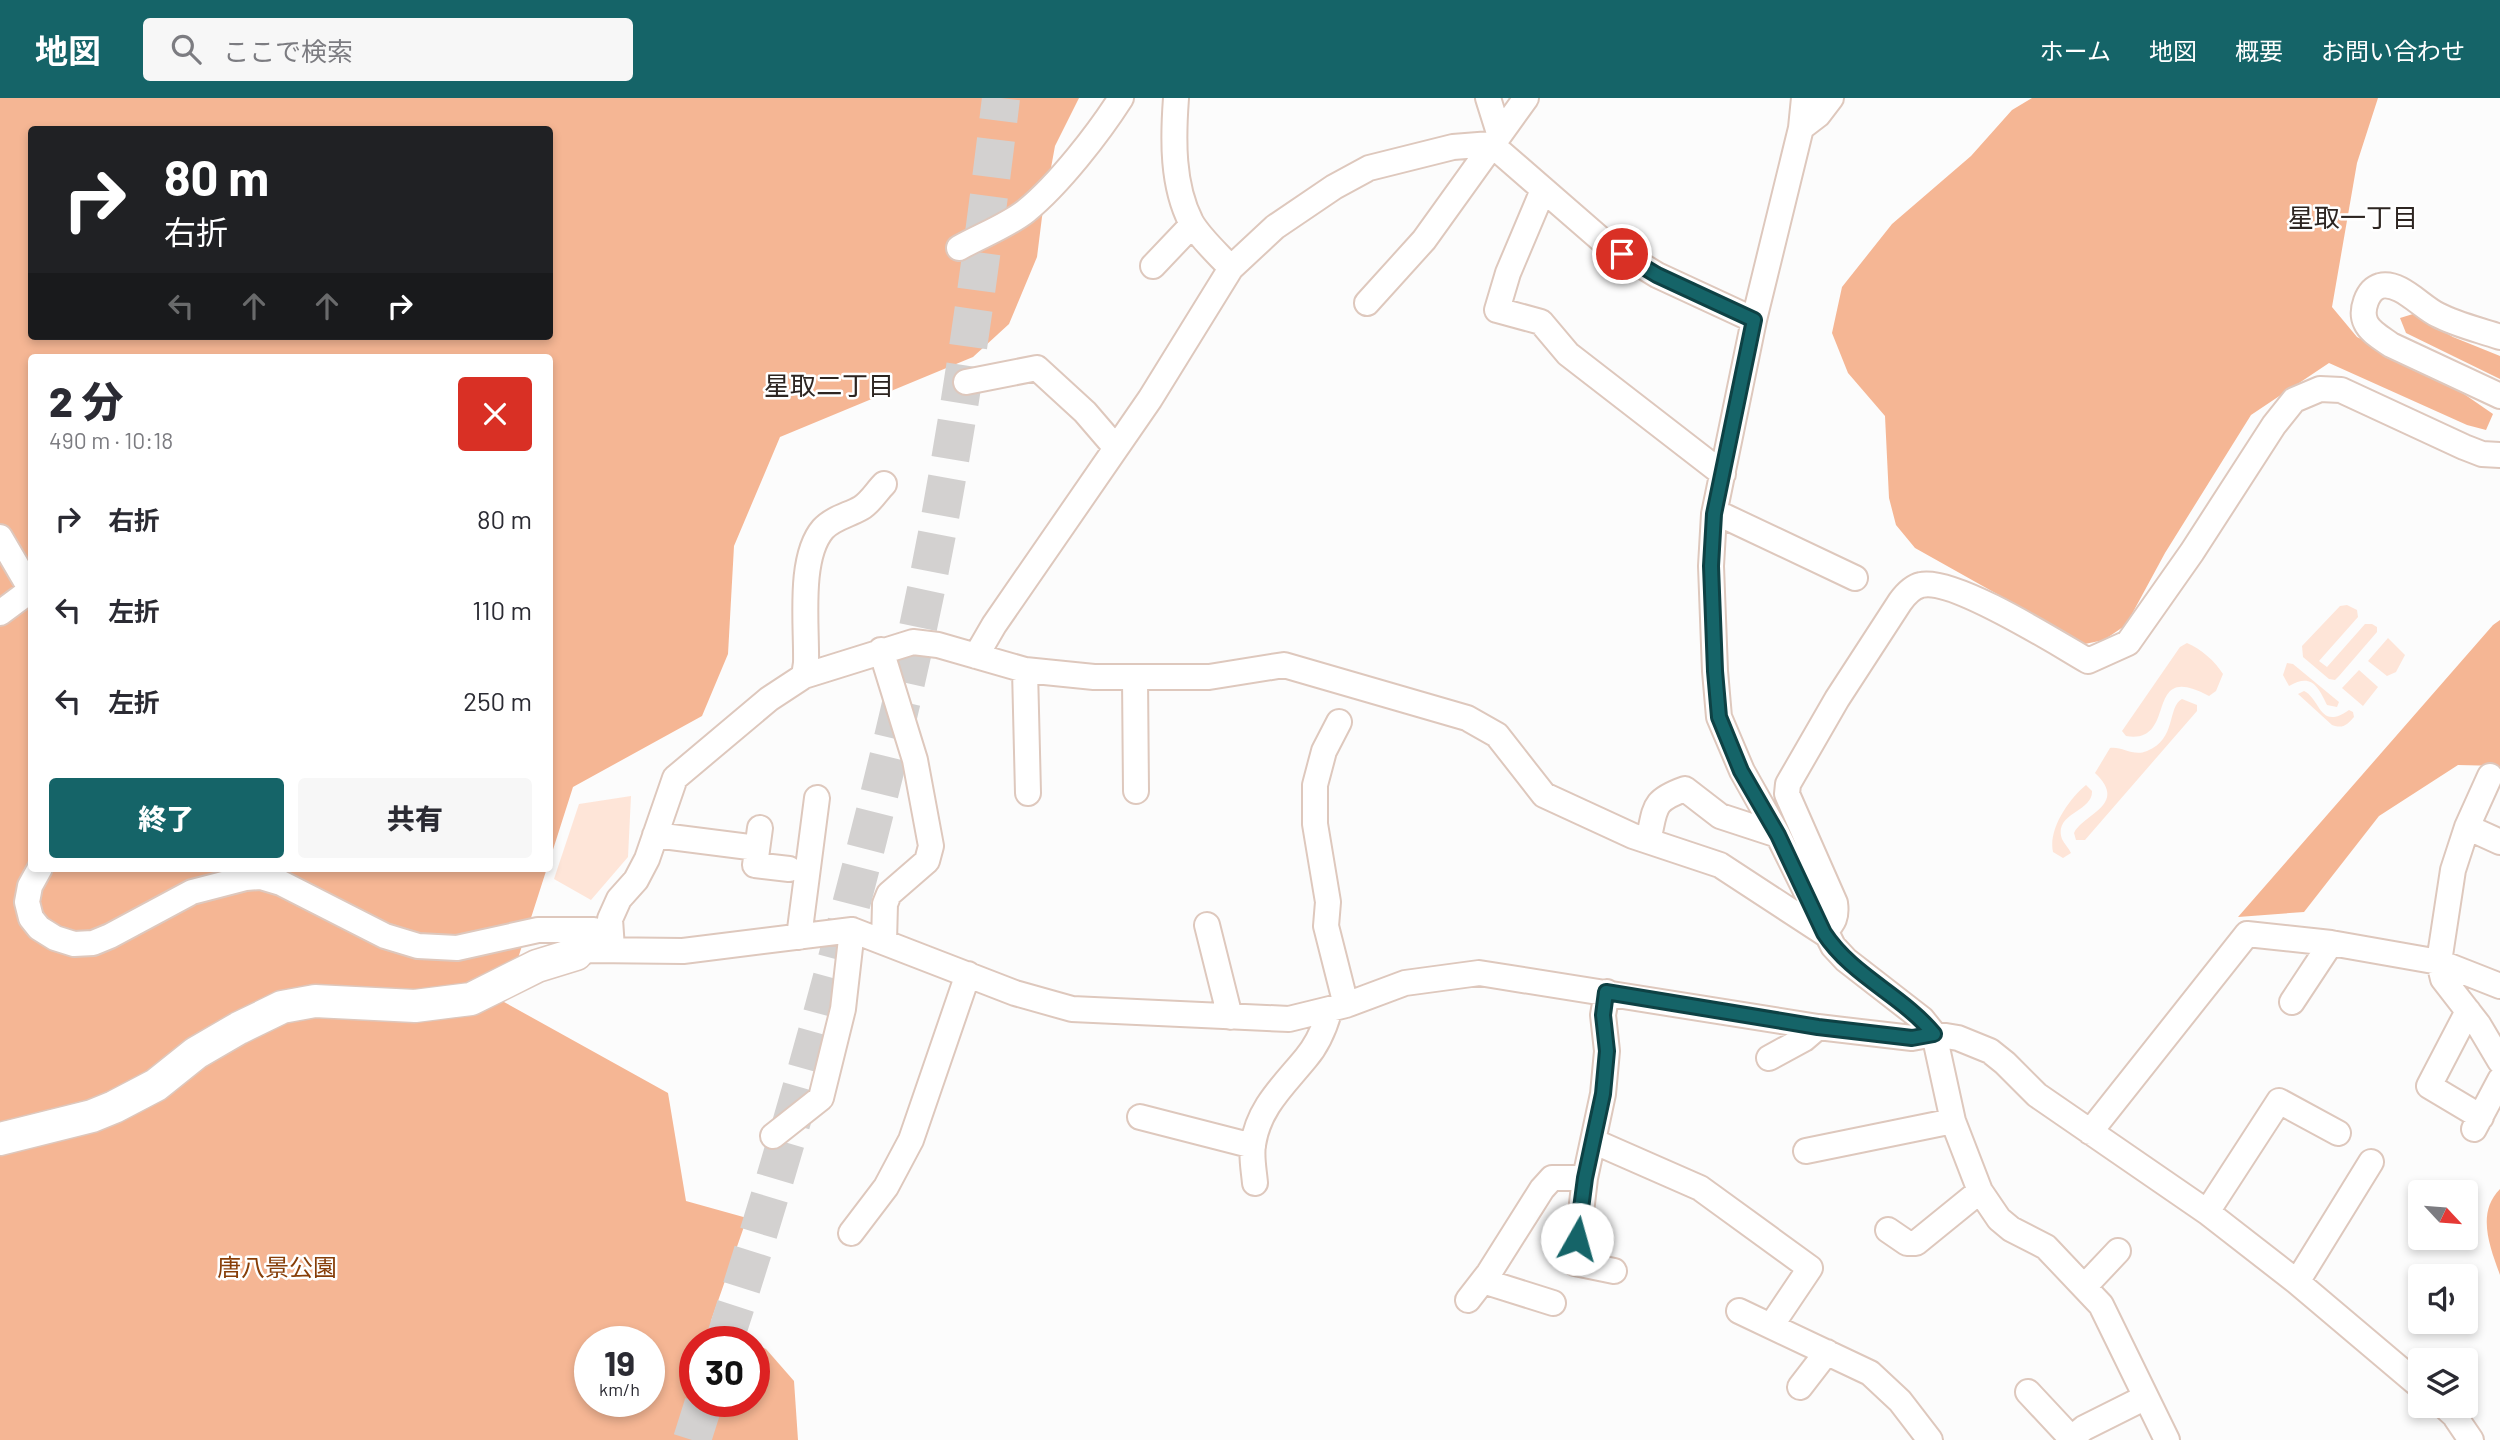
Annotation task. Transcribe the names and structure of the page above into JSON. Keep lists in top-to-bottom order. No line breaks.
{"districts":["星取一丁目","星取二丁目"],"parks":["唐八景公園"],"north":"bottom right","page":{"header":"地図","search":"ここで検索","nav":["ホーム","地図","概要","お問い合わせ"],"turn":["80 m","右折"],"heading":["2 分","490 m · 10:18"],"list":[{"name":"右折","value":"80 m"},{"name":"左折","value":"110 m"},{"name":"左折","value":"250 m"}],"buttons":["終了","共有"],"speed":"19 km/h","limit":"30"}}
